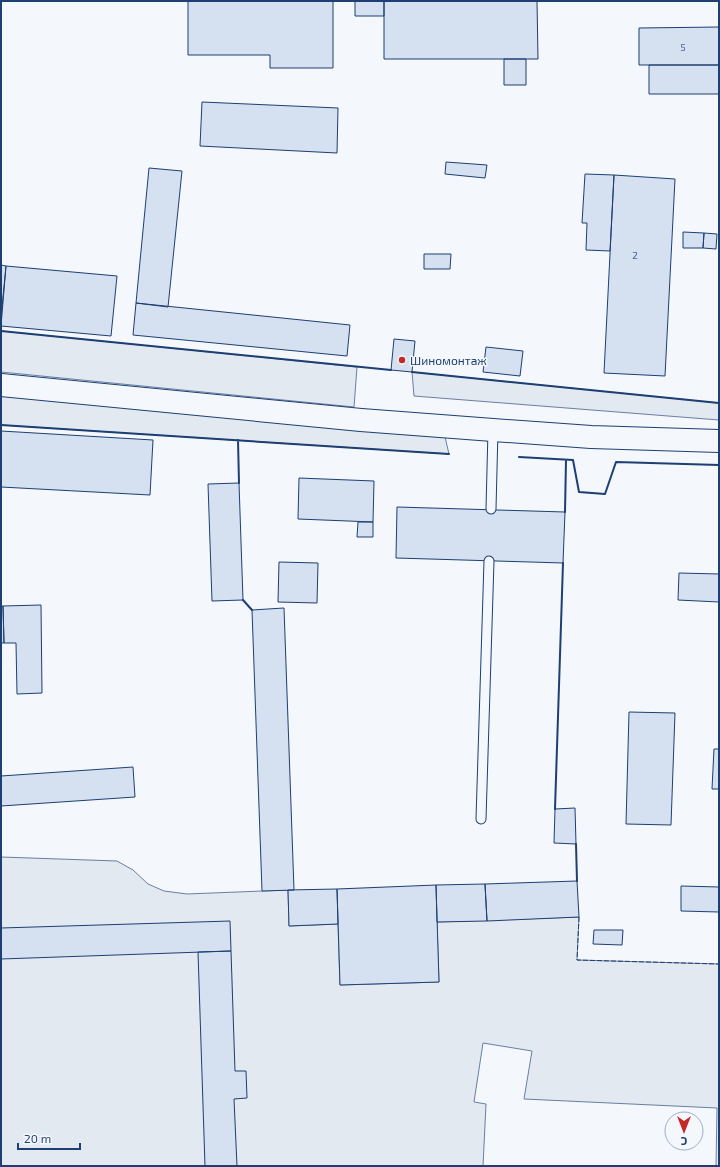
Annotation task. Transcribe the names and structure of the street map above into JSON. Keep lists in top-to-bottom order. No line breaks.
{"places":["Шиномонтаж"],"house_numbers":["5","2"],"scale_bar":"20 m","north":"bottom"}
